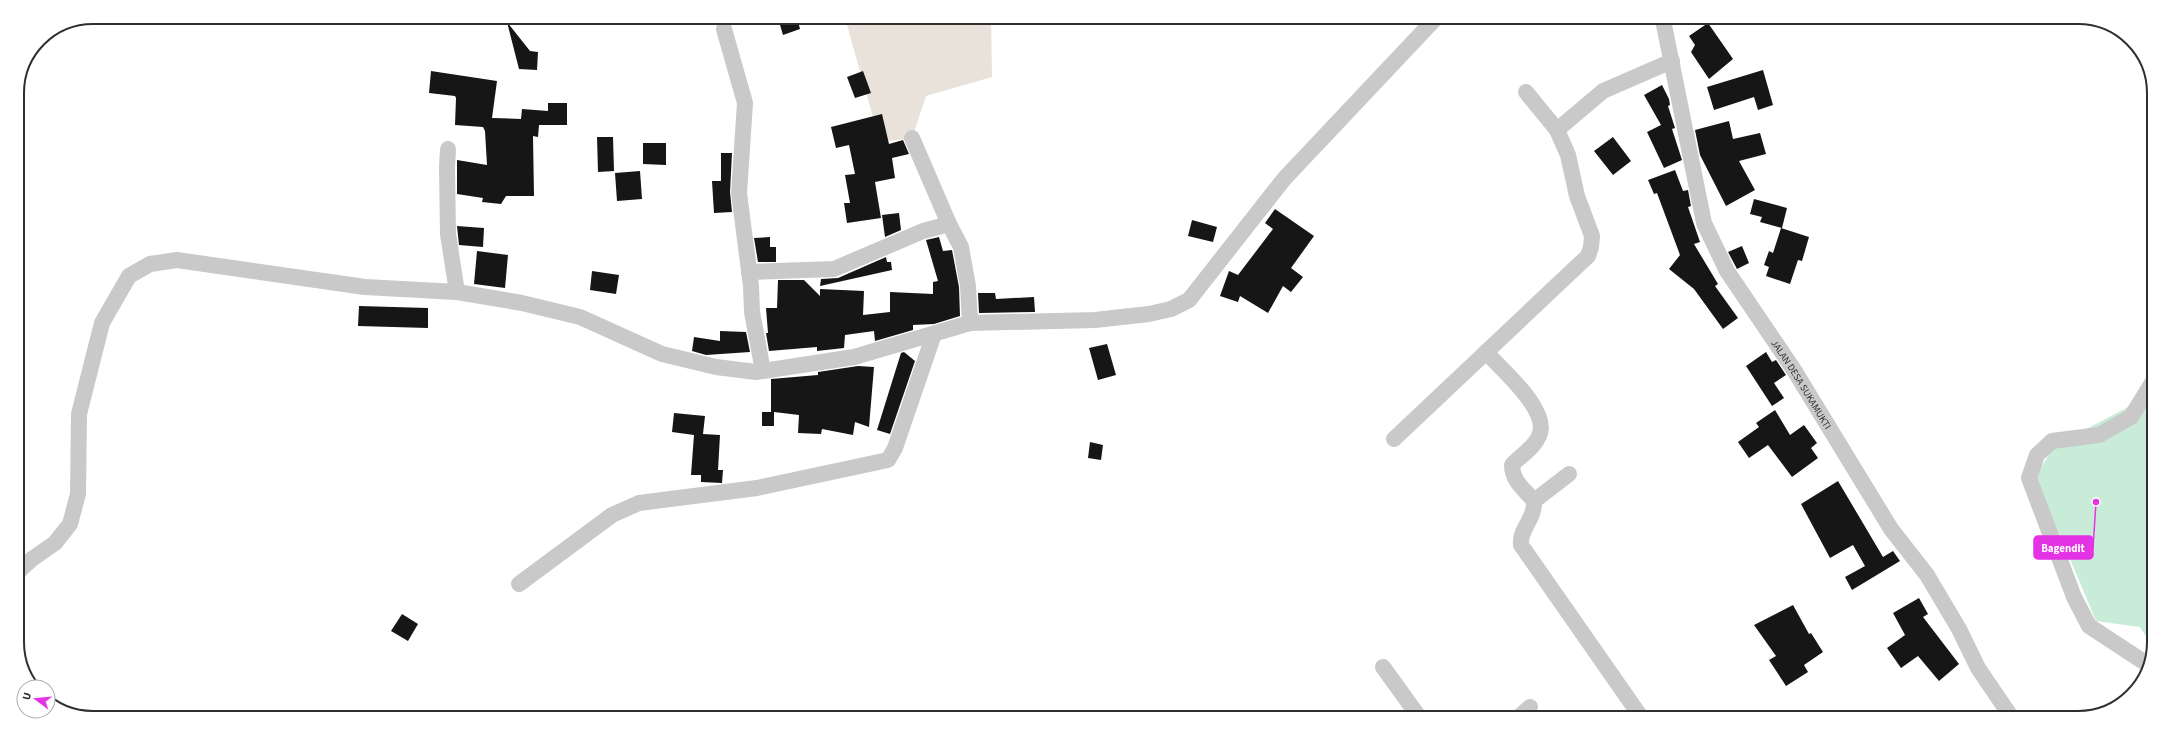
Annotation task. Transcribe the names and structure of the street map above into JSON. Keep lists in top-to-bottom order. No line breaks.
{"streets":{"street":["JALAN DESA SUKAMUKTI"]},"places":["Bagendit"],"north":"left"}
